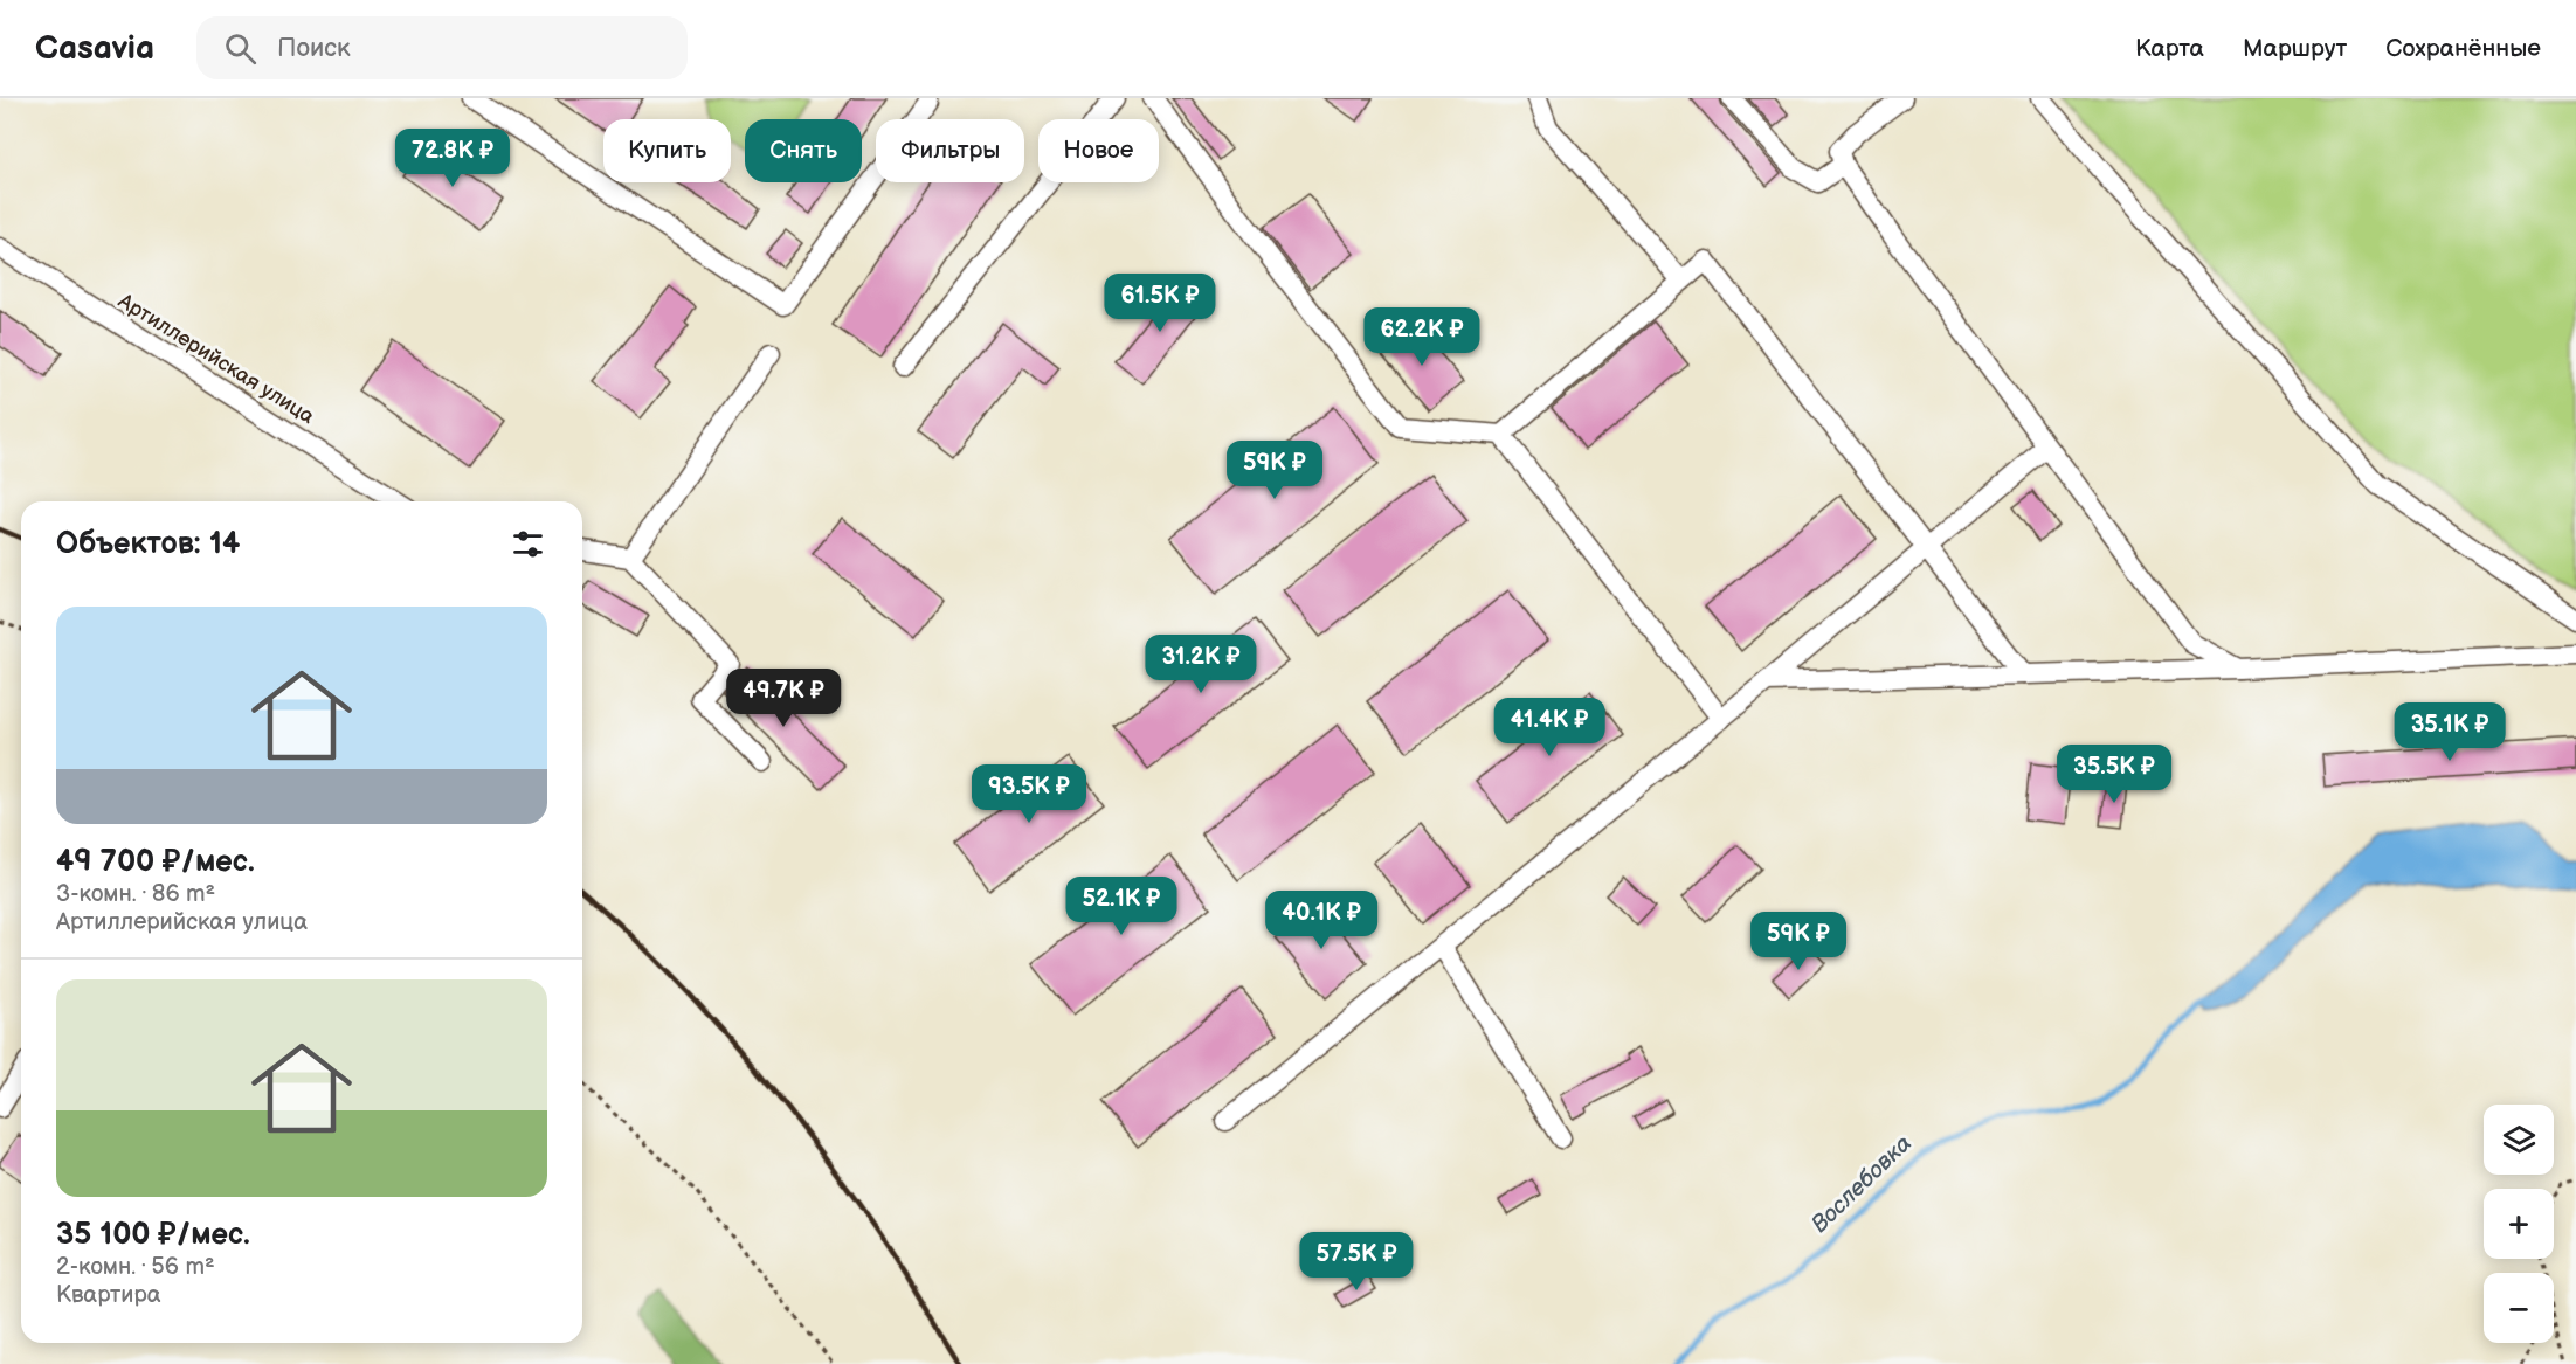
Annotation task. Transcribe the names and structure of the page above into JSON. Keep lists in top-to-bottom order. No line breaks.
{"streets":{"street":["Артиллерийская улица"]},"water":["Вослебовка"],"page":{"header":"Casavia","search":"Поиск","nav":["Карта","Маршрут","Сохранённые"],"chip":["Купить","Снять","Фильтры","Новое"],"price":["72.8K ₽","61.5K ₽","62.2K ₽","59K ₽","31.2K ₽","49.7K ₽","41.4K ₽","35.1K ₽","35.5K ₽","93.5K ₽","52.1K ₽","40.1K ₽","59K ₽","57.5K ₽"],"heading":"Объектов: 14","list":[{"name":"49 700 ₽/мес.","note":"3-комн. · 86 m² · Артиллерийская улица"},{"name":"35 100 ₽/мес.","note":"2-комн. · 56 m² · Квартира"}],"map_buttons":["+","−"]}}
